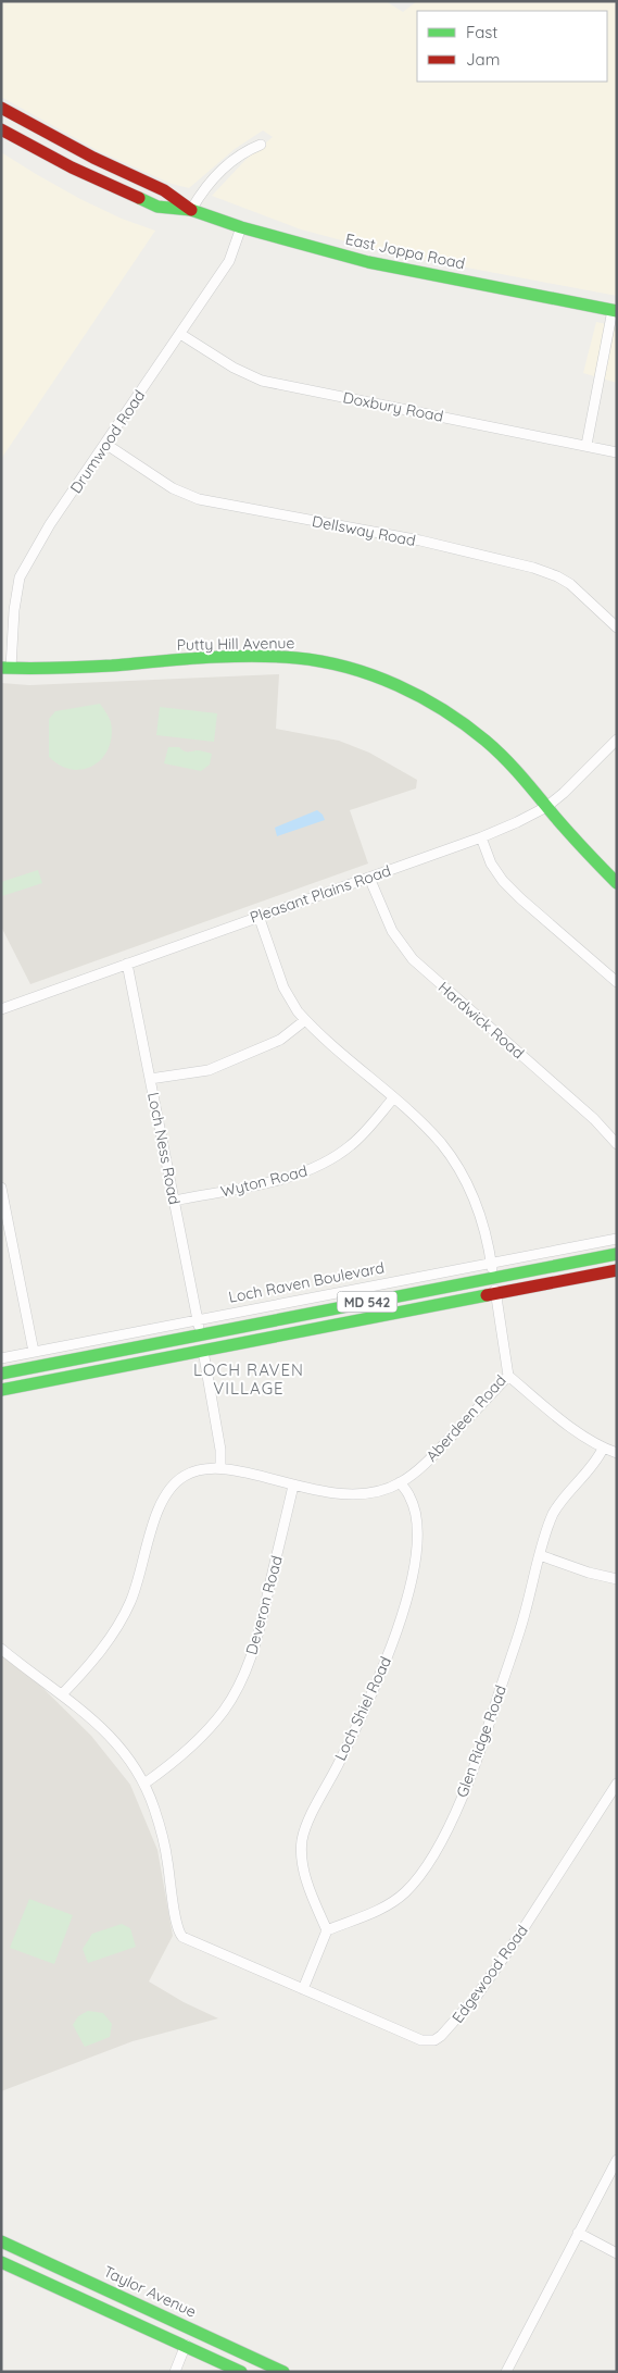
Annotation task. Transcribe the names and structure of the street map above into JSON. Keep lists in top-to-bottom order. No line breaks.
{"streets":{"main road":["East Joppa Road","Putty Hill Avenue","Loch Raven Boulevard","MD 542","Taylor Avenue"],"street":["Doxbury Road","Drumwood Road","Dellsway Road","Pleasant Plains Road","Hardwick Road","Loch Ness Road","Wyton Road","Aberdeen Road","Deveron Road","Loch Shiel Road","Glen Ridge Road","Edgewood Road"]},"crossings":[["East Joppa Road","Drumwood Road"],["Doxbury Road","Drumwood Road"],["Drumwood Road","Dellsway Road"],["Drumwood Road","Putty Hill Avenue"],["Putty Hill Avenue","Pleasant Plains Road"],["Pleasant Plains Road","Hardwick Road"],["Pleasant Plains Road","Loch Ness Road"],["Pleasant Plains Road","Aberdeen Road"],["Loch Ness Road","Wyton Road"],["Loch Ness Road","Loch Raven Boulevard"],["Wyton Road","Aberdeen Road"],["Loch Raven Boulevard","Aberdeen Road"],["MD 542","Aberdeen Road"],["Aberdeen Road","Deveron Road"],["Aberdeen Road","Loch Shiel Road"],["Deveron Road","Edgewood Road"],["Loch Shiel Road","Glen Ridge Road"]],"districts":["LOCH RAVEN VILLAGE"],"legend":["Fast","Jam"]}
